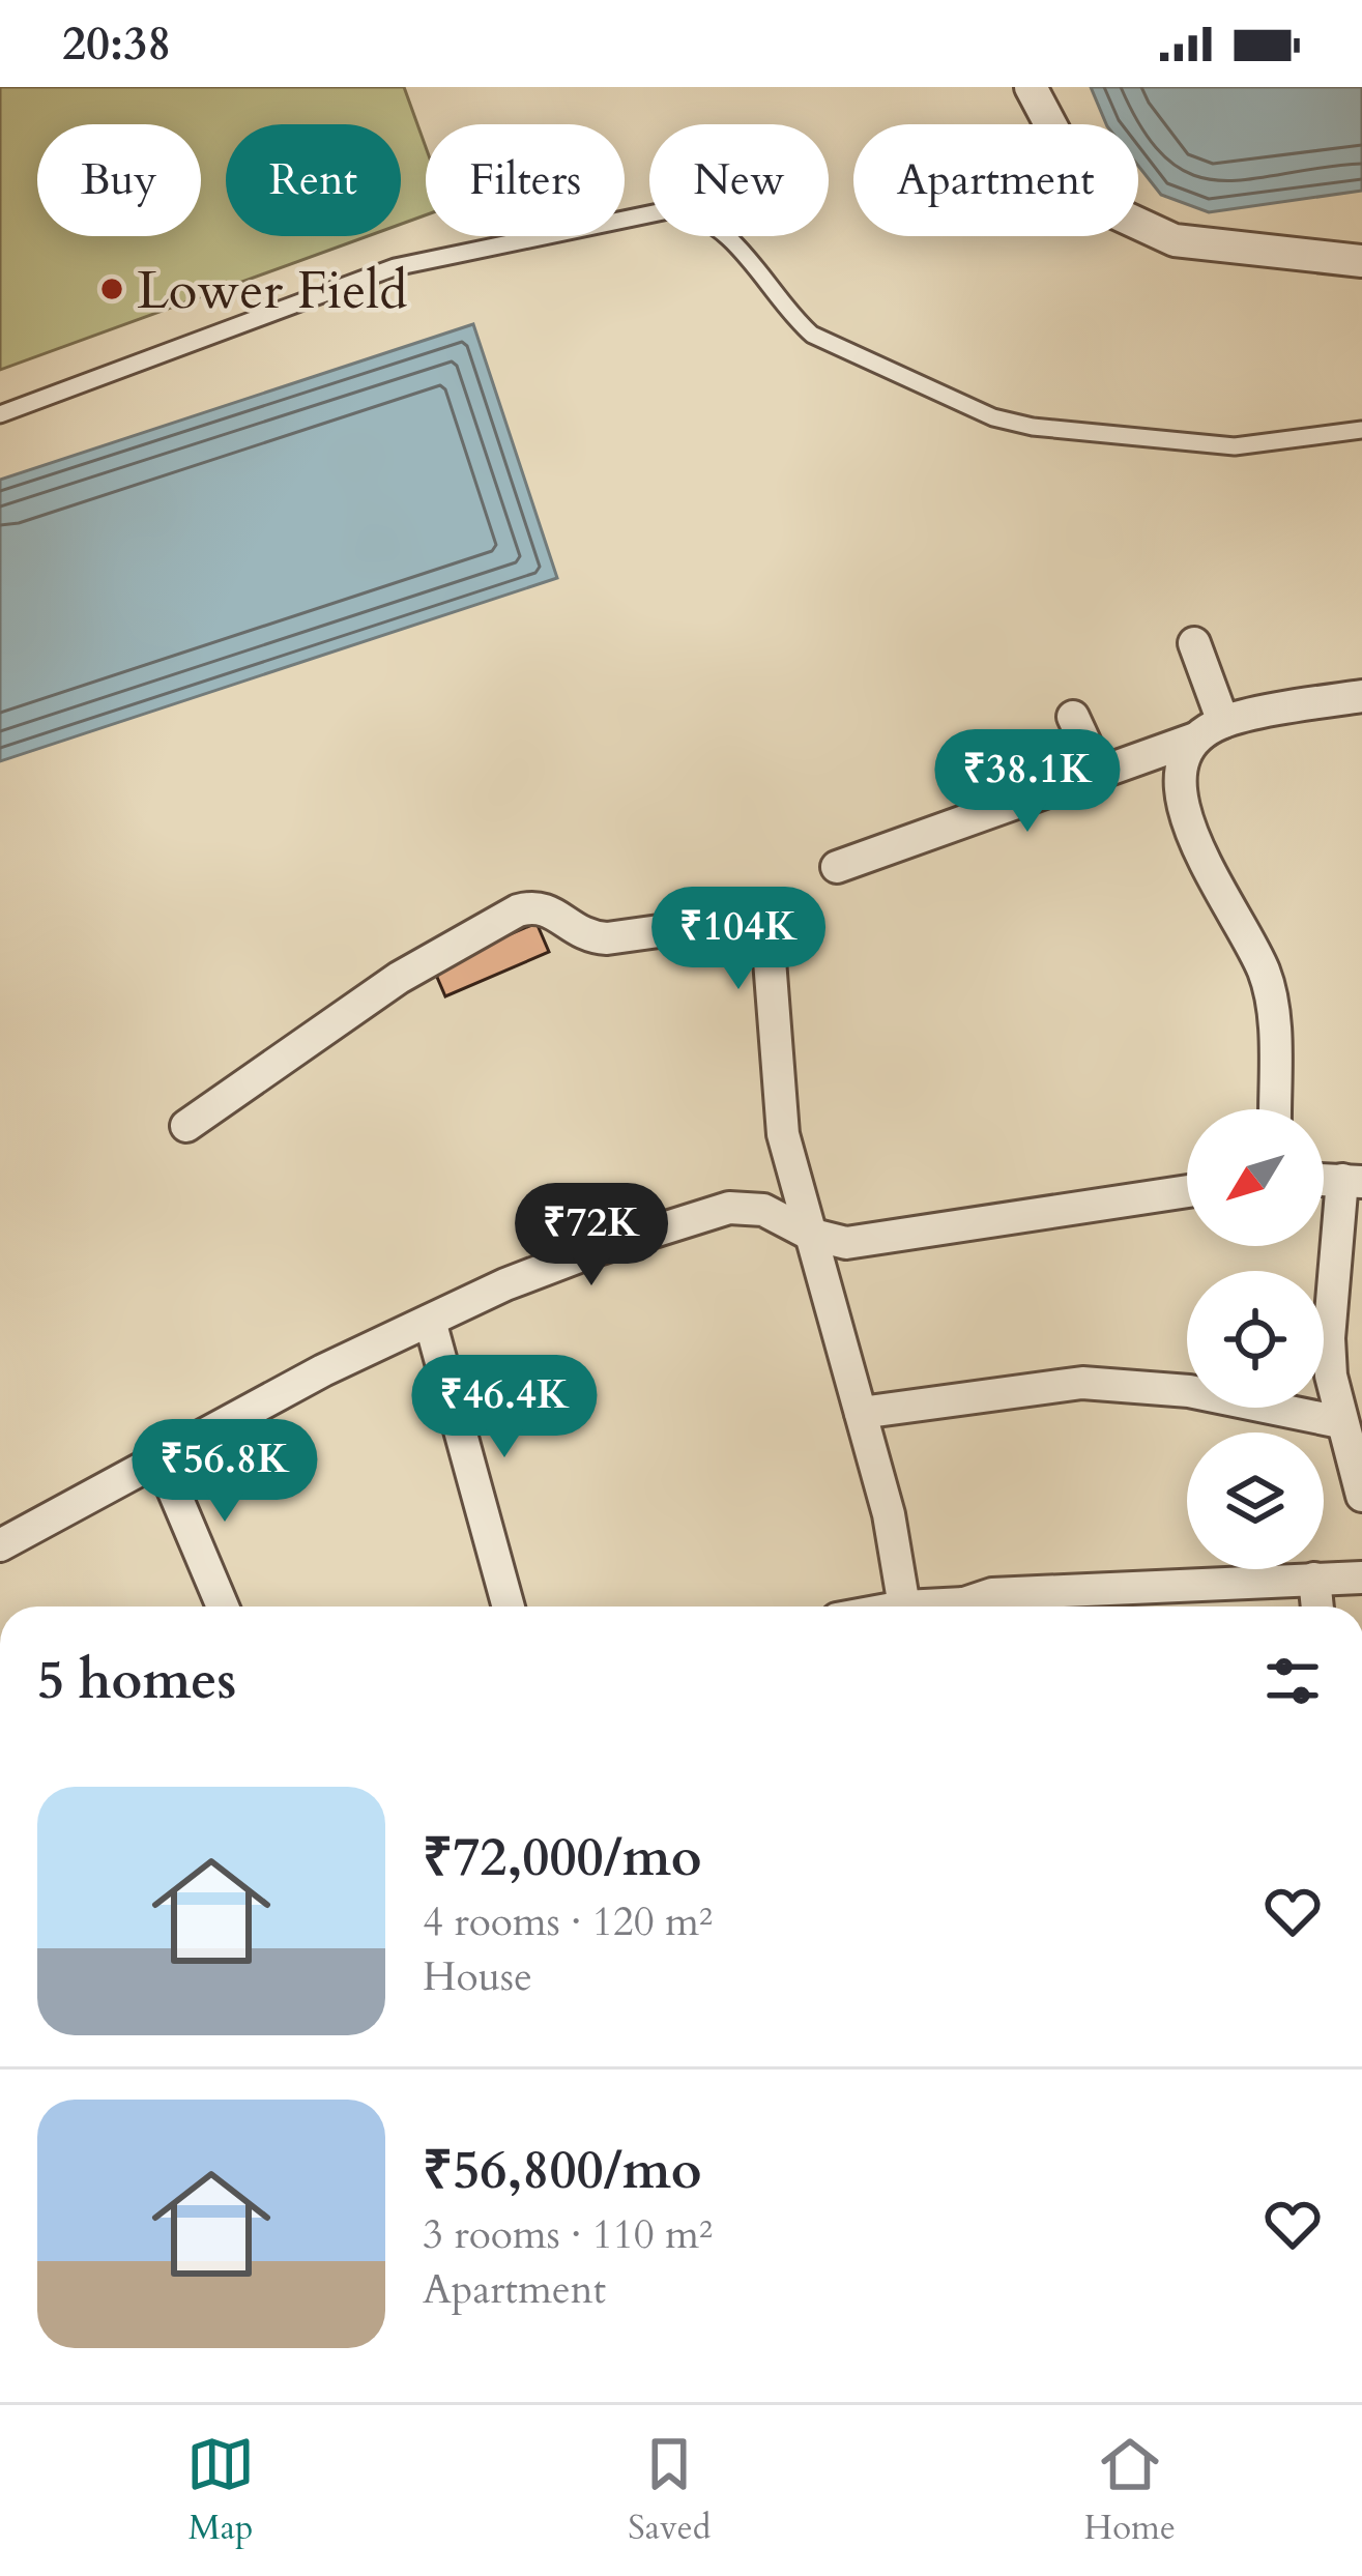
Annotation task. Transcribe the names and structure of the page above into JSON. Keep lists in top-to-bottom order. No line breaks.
{"places":["Lower Field"],"north":"bottom left","page":{"status":"20:38","chip":["Buy","Rent","Filters","New","Apartment"],"price":["₹38.1K","₹104K","₹72K","₹46.4K","₹56.8K"],"heading":"5 homes","list":[{"name":"₹72,000/mo","note":"4 rooms · 120 m² · House"},{"name":"₹56,800/mo","note":"3 rooms · 110 m² · Apartment"}],"tabs":["Map","Saved","Home"]}}
